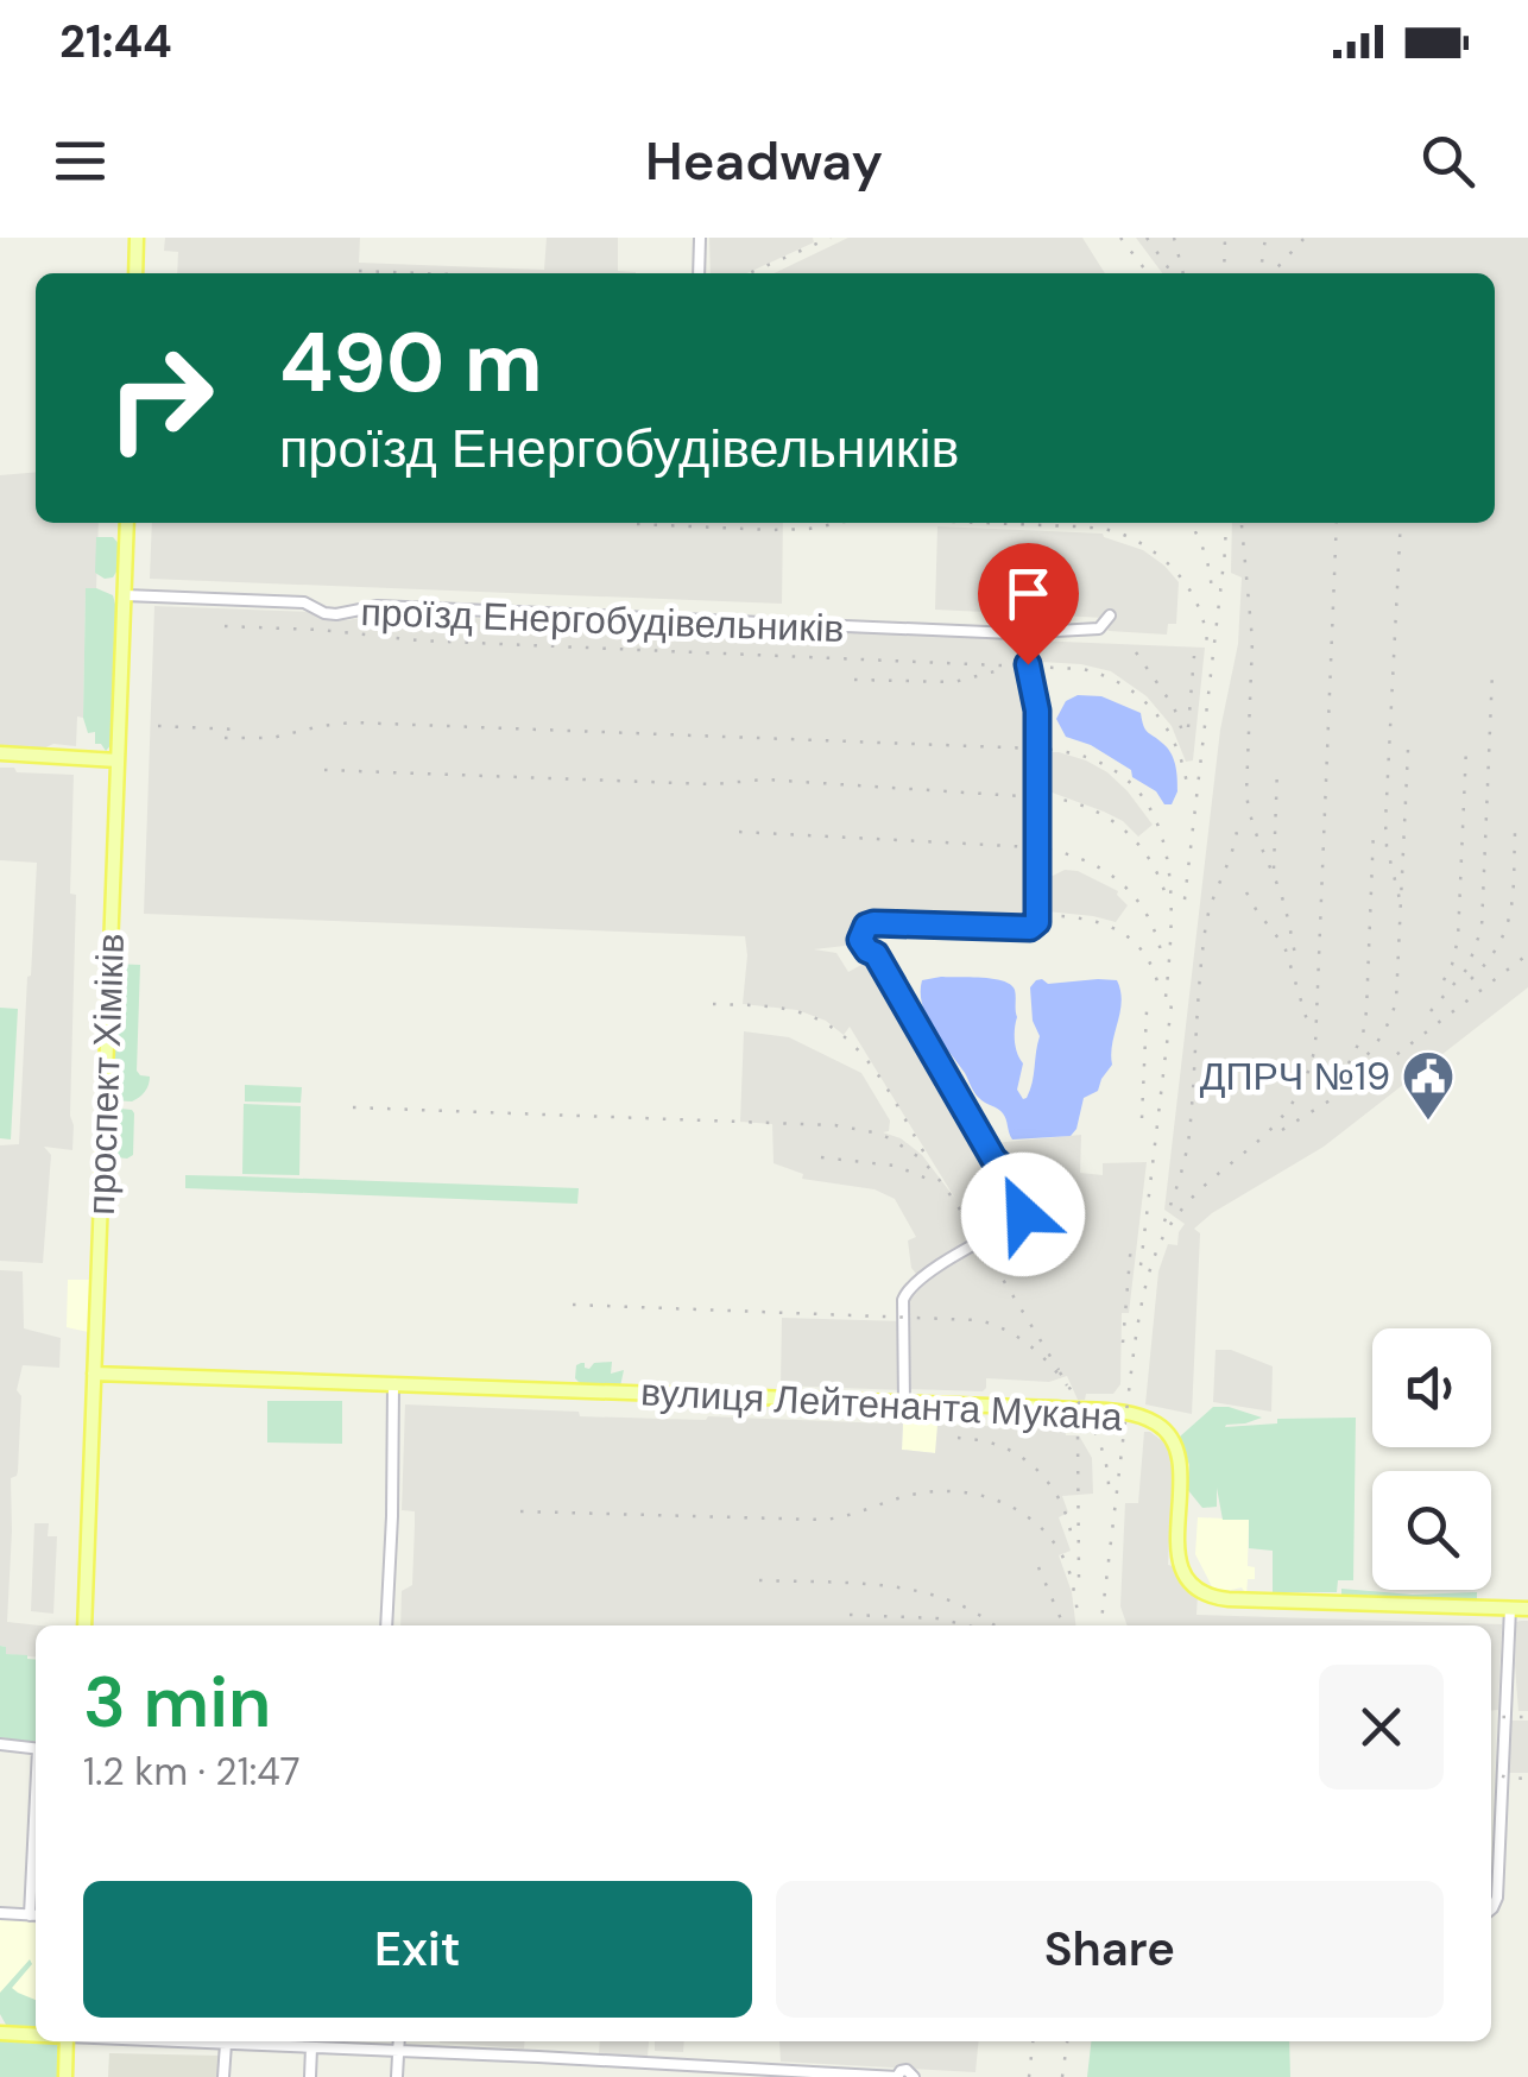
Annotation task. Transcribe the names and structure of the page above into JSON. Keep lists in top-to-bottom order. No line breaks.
{"streets":{"main road":["проспект Хіміків","вулиця Лейтенанта Мукана"],"street":["проїзд Енергобудівельників"]},"crossings":[["проїзд Енергобудівельників","проспект Хіміків"],["проспект Хіміків","вулиця Лейтенанта Мукана"]],"places":{"public building":["ДПРЧ №19"]},"page":{"status":"21:44","header":"Headway","turn":["490 m","проїзд Енергобудівельників"],"heading":["3 min","1.2 km · 21:47"],"buttons":["Exit","Share"]}}
